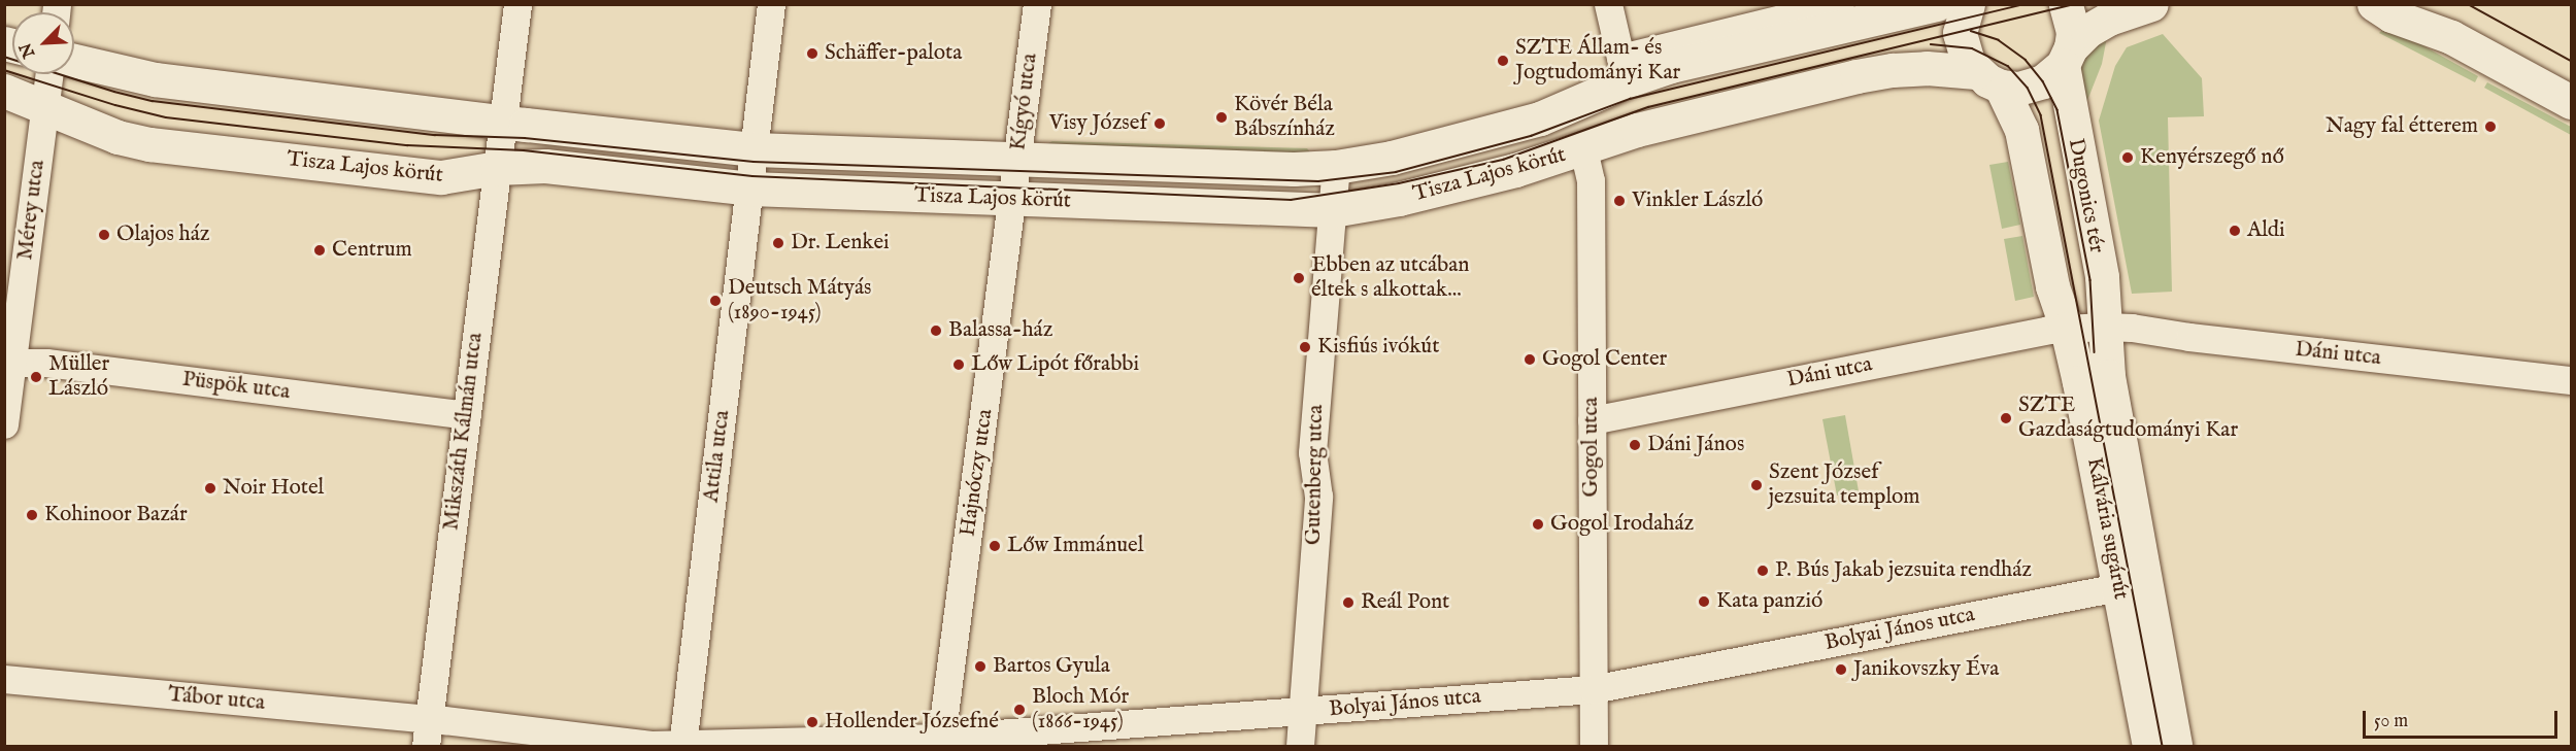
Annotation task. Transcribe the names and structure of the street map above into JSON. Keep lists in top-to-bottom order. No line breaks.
{"streets":{"street":["Kígyó utca","Tisza Lajos körút","Dugonics tér","Mérey utca","Dáni utca","Püspök utca","Mikszáth Kálmán utca","Gogol utca","Attila utca","Hajnóczy utca","Gutenberg utca","Kálvária sugárút","Bolyai János utca","Tábor utca"]},"crossings":[["Kígyó utca","Tisza Lajos körút"],["Kígyó utca","Hajnóczy utca"],["Tisza Lajos körút","Dugonics tér"],["Tisza Lajos körút","Mérey utca"],["Tisza Lajos körút","Mikszáth Kálmán utca"],["Tisza Lajos körút","Gogol utca"],["Tisza Lajos körút","Attila utca"],["Tisza Lajos körút","Hajnóczy utca"],["Tisza Lajos körút","Gutenberg utca"],["Dugonics tér","Dáni utca"],["Dugonics tér","Kálvária sugárút"],["Mérey utca","Püspök utca"],["Dáni utca","Gogol utca"],["Dáni utca","Kálvária sugárút"],["Püspök utca","Mikszáth Kálmán utca"],["Mikszáth Kálmán utca","Tábor utca"],["Gogol utca","Bolyai János utca"],["Attila utca","Bolyai János utca"],["Attila utca","Tábor utca"],["Hajnóczy utca","Bolyai János utca"],["Gutenberg utca","Bolyai János utca"],["Kálvária sugárút","Bolyai János utca"],["Bolyai János utca","Tábor utca"]],"places":["Schäffer-palota","SZTE Állam- és Jogtudományi Kar","Kövér Béla Bábszínház","Visy József","Nagy fal étterem","Kenyérszegő nő","Vinkler László","Aldi","Olajos ház","Dr. Lenkei","Centrum","Ebben az utcában éltek s alkottak...","Deutsch Mátyás (1890-1945)","Balassa-ház","Kisfiús ivókút","Gogol Center","Lőw Lipót főrabbi","Müller László","SZTE Gazdaságtudományi Kar","Dáni János","Szent József jezsuita templom","Noir Hotel","Kohinoor Bazár","Gogol Irodaház","Lőw Immánuel","P. Bús Jakab jezsuita rendház","Kata panzió","Reál Pont","Bartos Gyula","Janikovszky Éva","Bloch Mór (1866-1945)","Hollender Józsefné"],"scale_bar":"50 m","north":"bottom left"}
